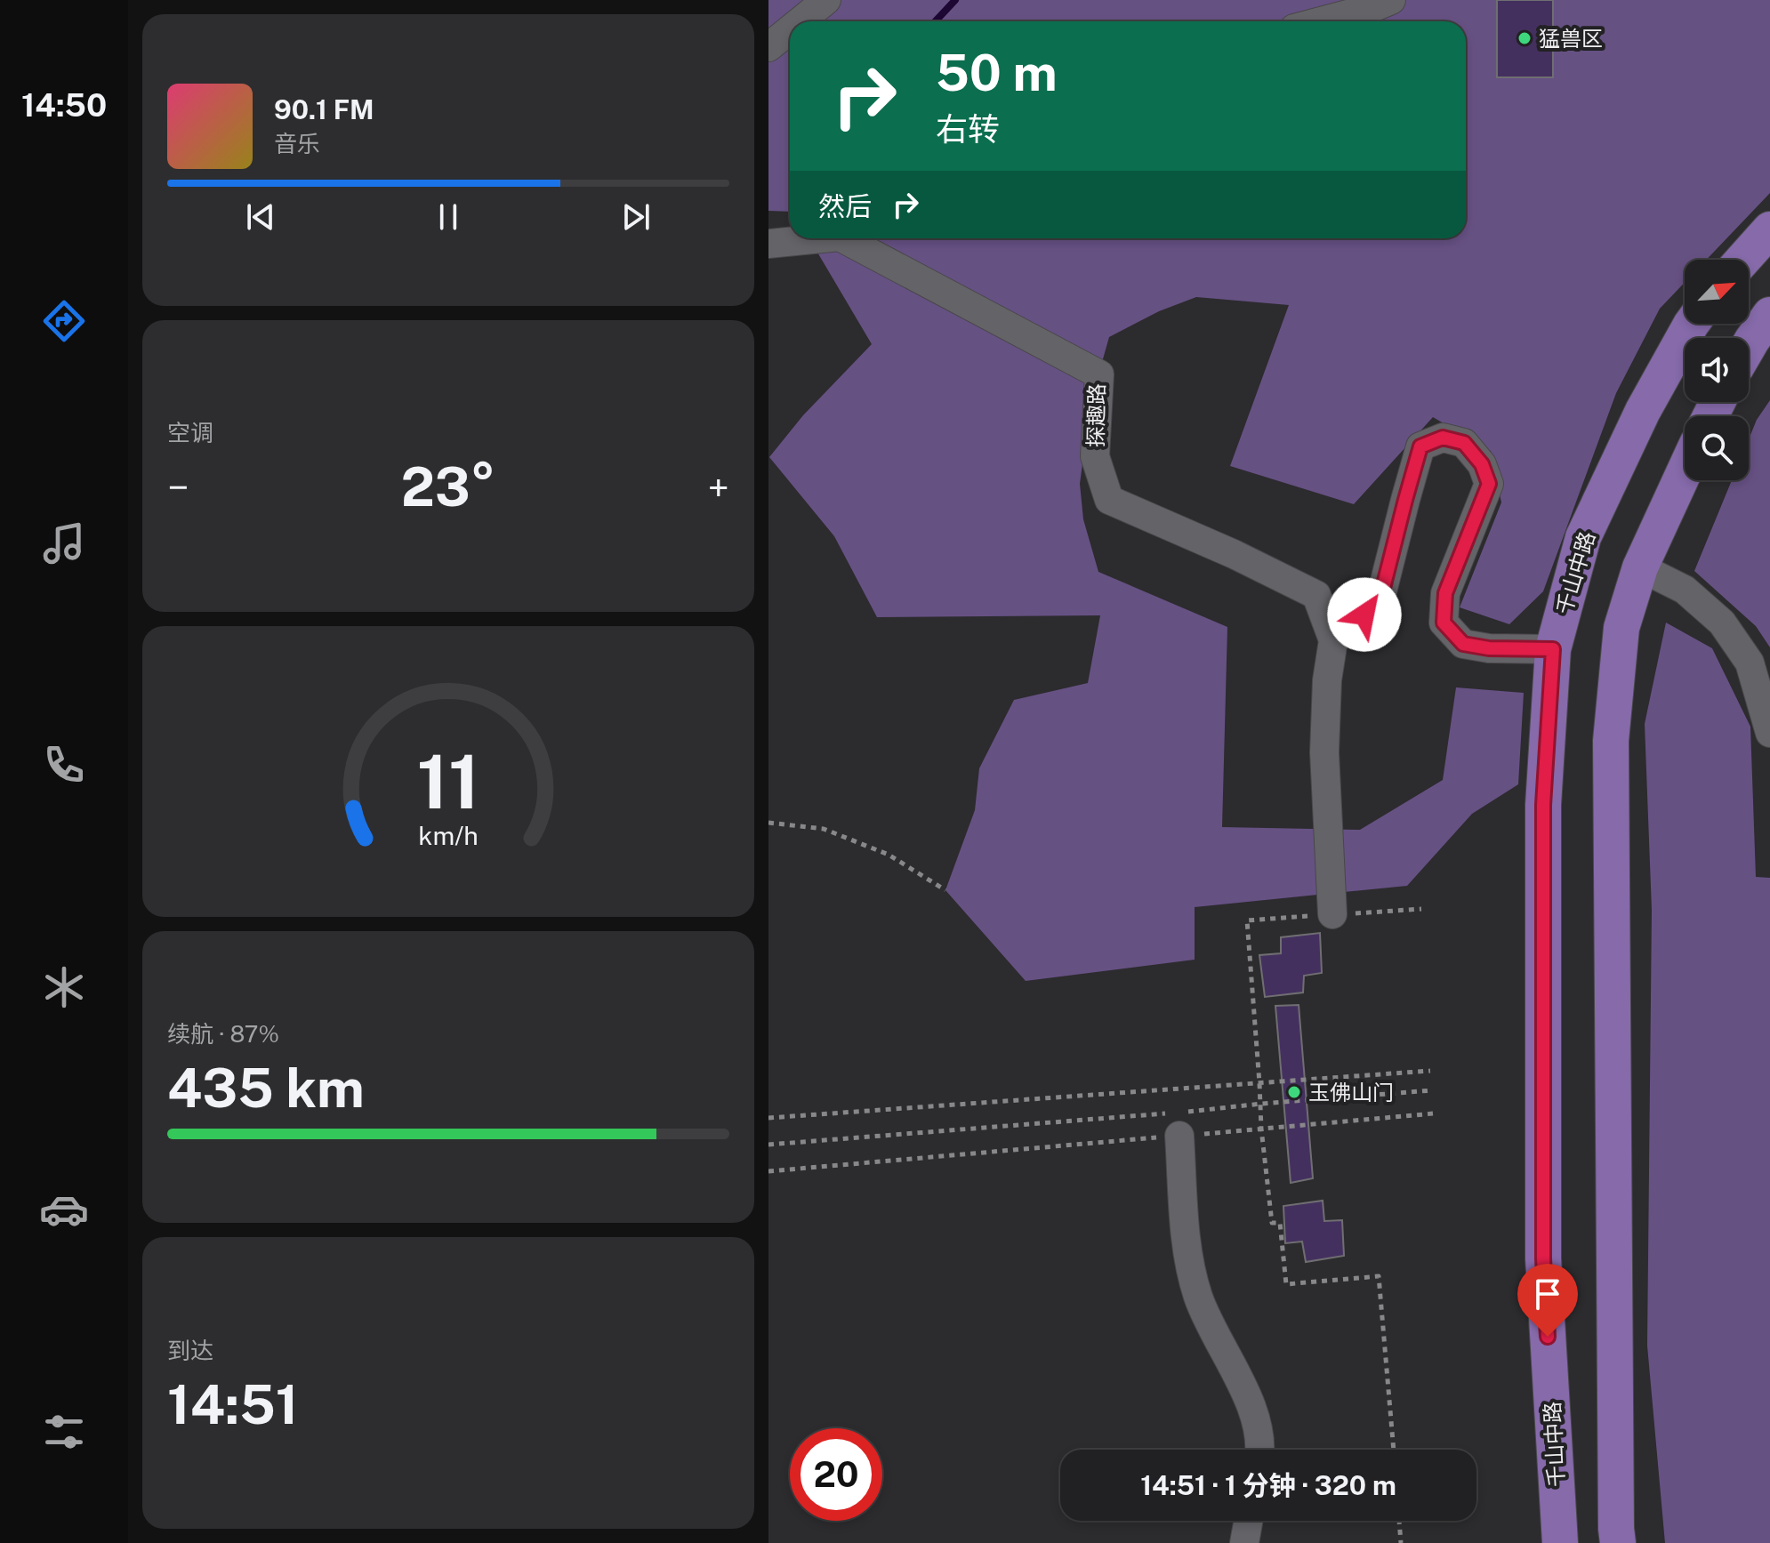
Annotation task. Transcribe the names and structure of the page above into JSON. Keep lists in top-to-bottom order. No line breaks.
{"streets":{"main road":["千山中路"],"lane":["探趣路"]},"places":["猛兽区","玉佛山门"],"north":"top right","page":{"tabs":"14:50","turn":["50 m","右转"],"song":["90.1 FM","音乐"],"then":"然后","tile":["空调",["续航 · 87%","435 km"],["到达","14:51"]],"heat":["−","23°","+"],"limit":"20","trip":"14:51 · 1 分钟 · 320 m","gauge":["11","km/h"]}}
